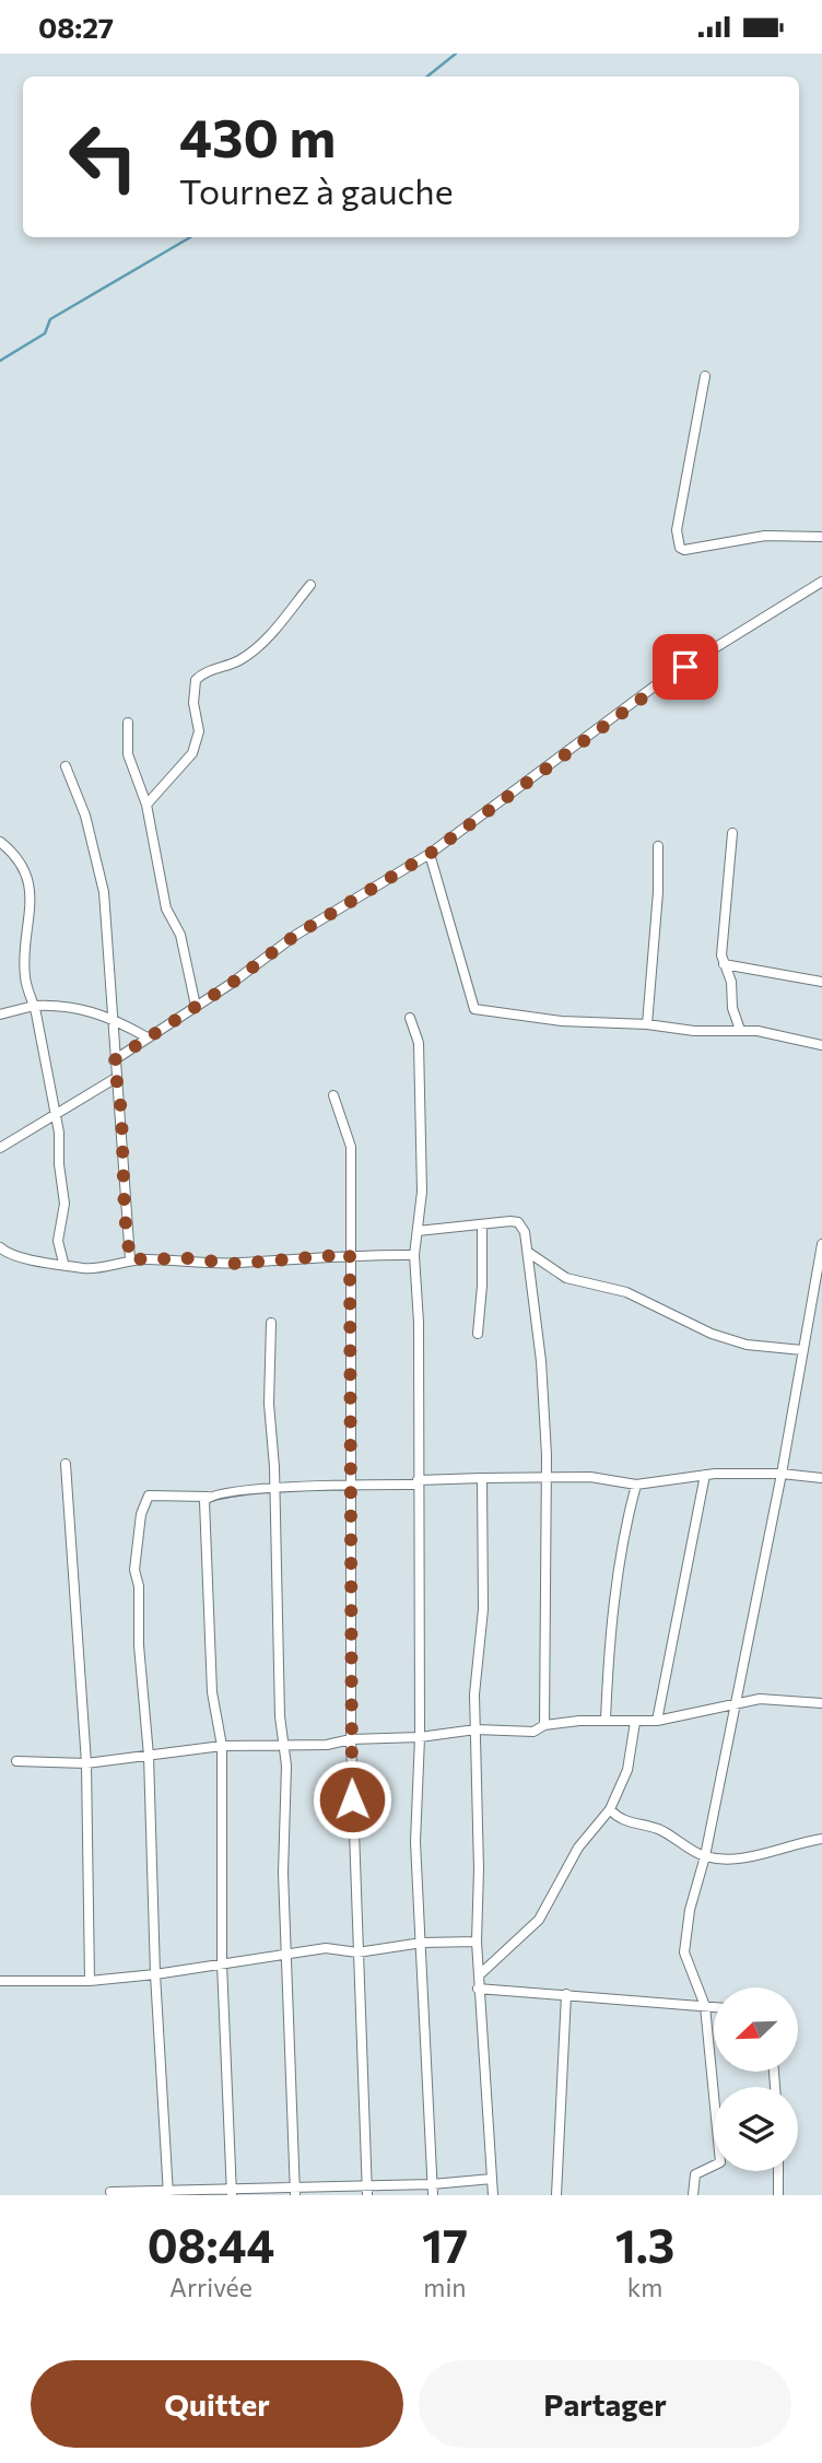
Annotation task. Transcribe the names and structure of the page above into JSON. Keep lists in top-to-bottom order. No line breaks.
{"north":"bottom left","page":{"status":"08:27","turn":["430 m","Tournez à gauche"],"eta":["08:44","Arrivée","17","min","1.3","km"],"buttons":["Quitter","Partager"]}}
